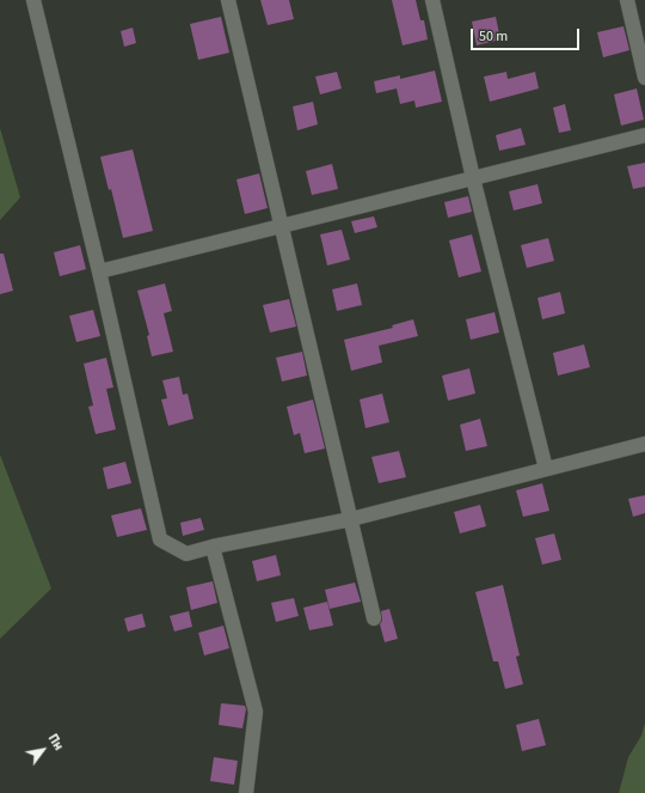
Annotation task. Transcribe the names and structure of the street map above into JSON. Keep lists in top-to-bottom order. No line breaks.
{"scale_bar":"50 m","north":"top right"}
